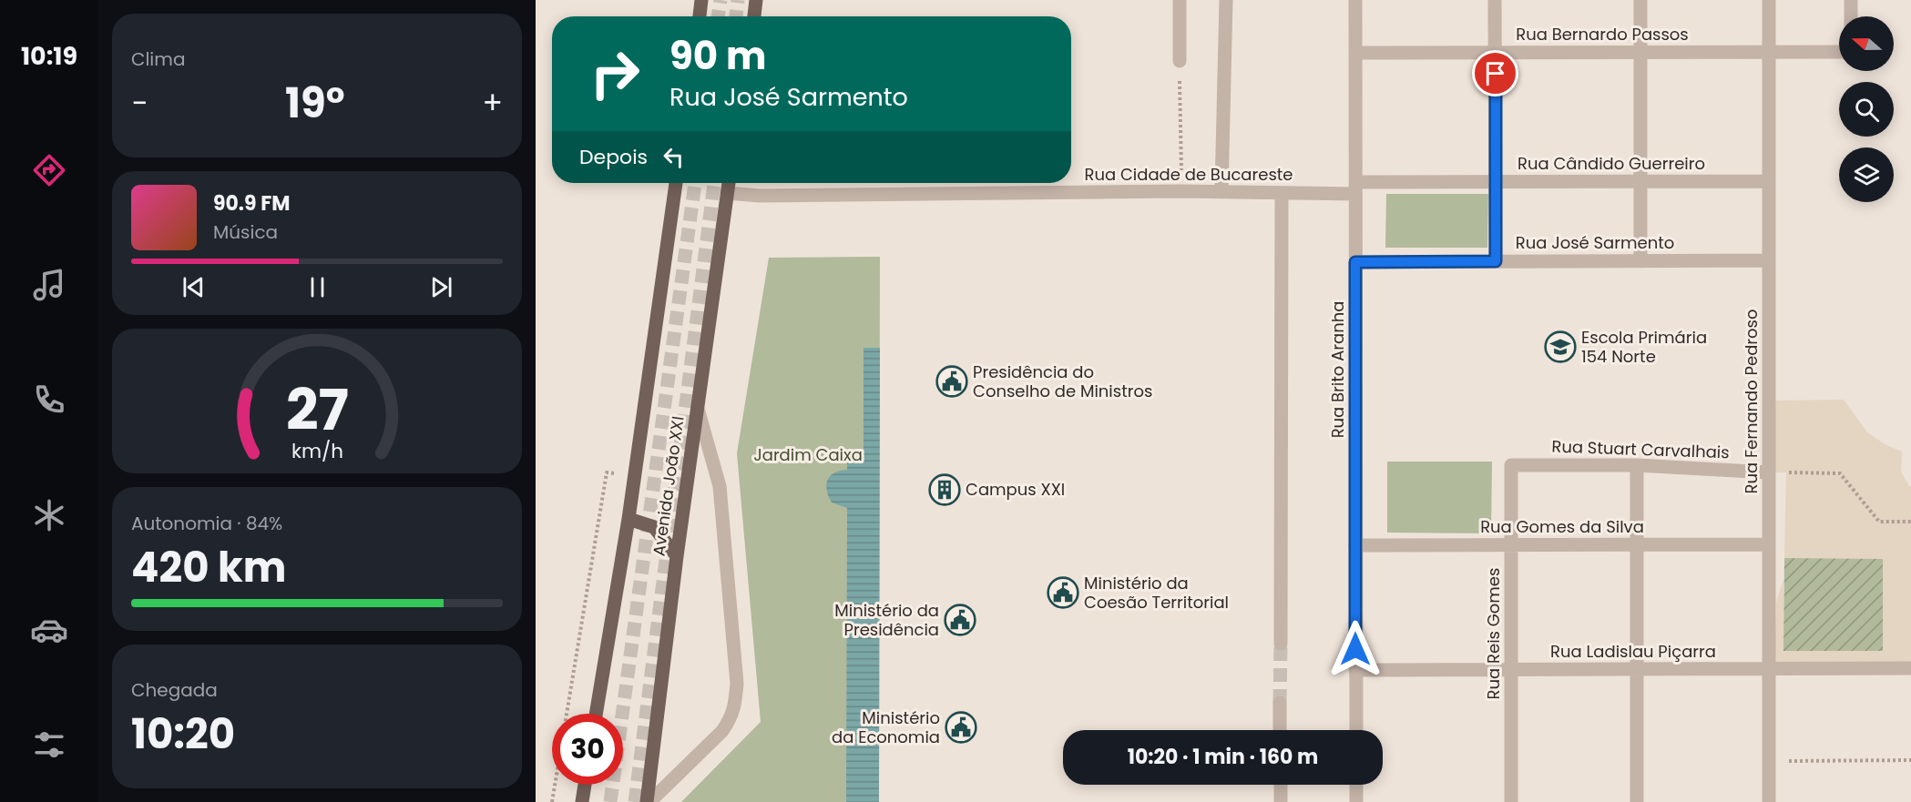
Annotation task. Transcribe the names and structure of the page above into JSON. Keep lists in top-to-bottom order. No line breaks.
{"streets":{"main road":["Avenida João XXI"],"street":["Rua Bernardo Passos","Rua Cândido Guerreiro","Rua Cidade de Bucareste","Rua José Sarmento","Rua Brito Aranha","Rua Fernando Pedroso","Rua Stuart Carvalhais","Rua Gomes da Silva","Rua Reis Gomes","Rua Ladislau Piçarra"]},"crossings":[["Rua Bernardo Passos","Rua Brito Aranha"],["Rua Bernardo Passos","Rua Fernando Pedroso"],["Rua Cândido Guerreiro","Rua Cidade de Bucareste"],["Rua Cândido Guerreiro","Rua Brito Aranha"],["Rua Cândido Guerreiro","Rua Fernando Pedroso"],["Rua Cidade de Bucareste","Rua Brito Aranha"],["Rua Cidade de Bucareste","Avenida João XXI"],["Rua José Sarmento","Rua Brito Aranha"],["Rua José Sarmento","Rua Fernando Pedroso"],["Rua Brito Aranha","Rua Gomes da Silva"],["Rua Brito Aranha","Rua Ladislau Piçarra"],["Rua Fernando Pedroso","Rua Stuart Carvalhais"],["Rua Fernando Pedroso","Rua Gomes da Silva"],["Rua Fernando Pedroso","Rua Ladislau Piçarra"],["Rua Stuart Carvalhais","Rua Reis Gomes"],["Rua Gomes da Silva","Rua Reis Gomes"],["Rua Reis Gomes","Rua Ladislau Piçarra"]],"parks":["Jardim Caixa"],"places":{"school or university":["Escola Primária 154 Norte"],"public building":["Presidência do Conselho de Ministros","Ministério da Coesão Territorial","Ministério da Presidência","Ministério da Economia"],"building":["Campus XXI"]},"north":"left","page":{"tabs":"10:19","tile":["Clima",["Autonomia · 84%","420 km"],["Chegada","10:20"]],"turn":["90 m","Rua José Sarmento"],"heat":["−","19°","+"],"then":"Depois","song":["90.9 FM","Música"],"limit":"30","trip":"10:20 · 1 min · 160 m","gauge":["27","km/h"]}}
